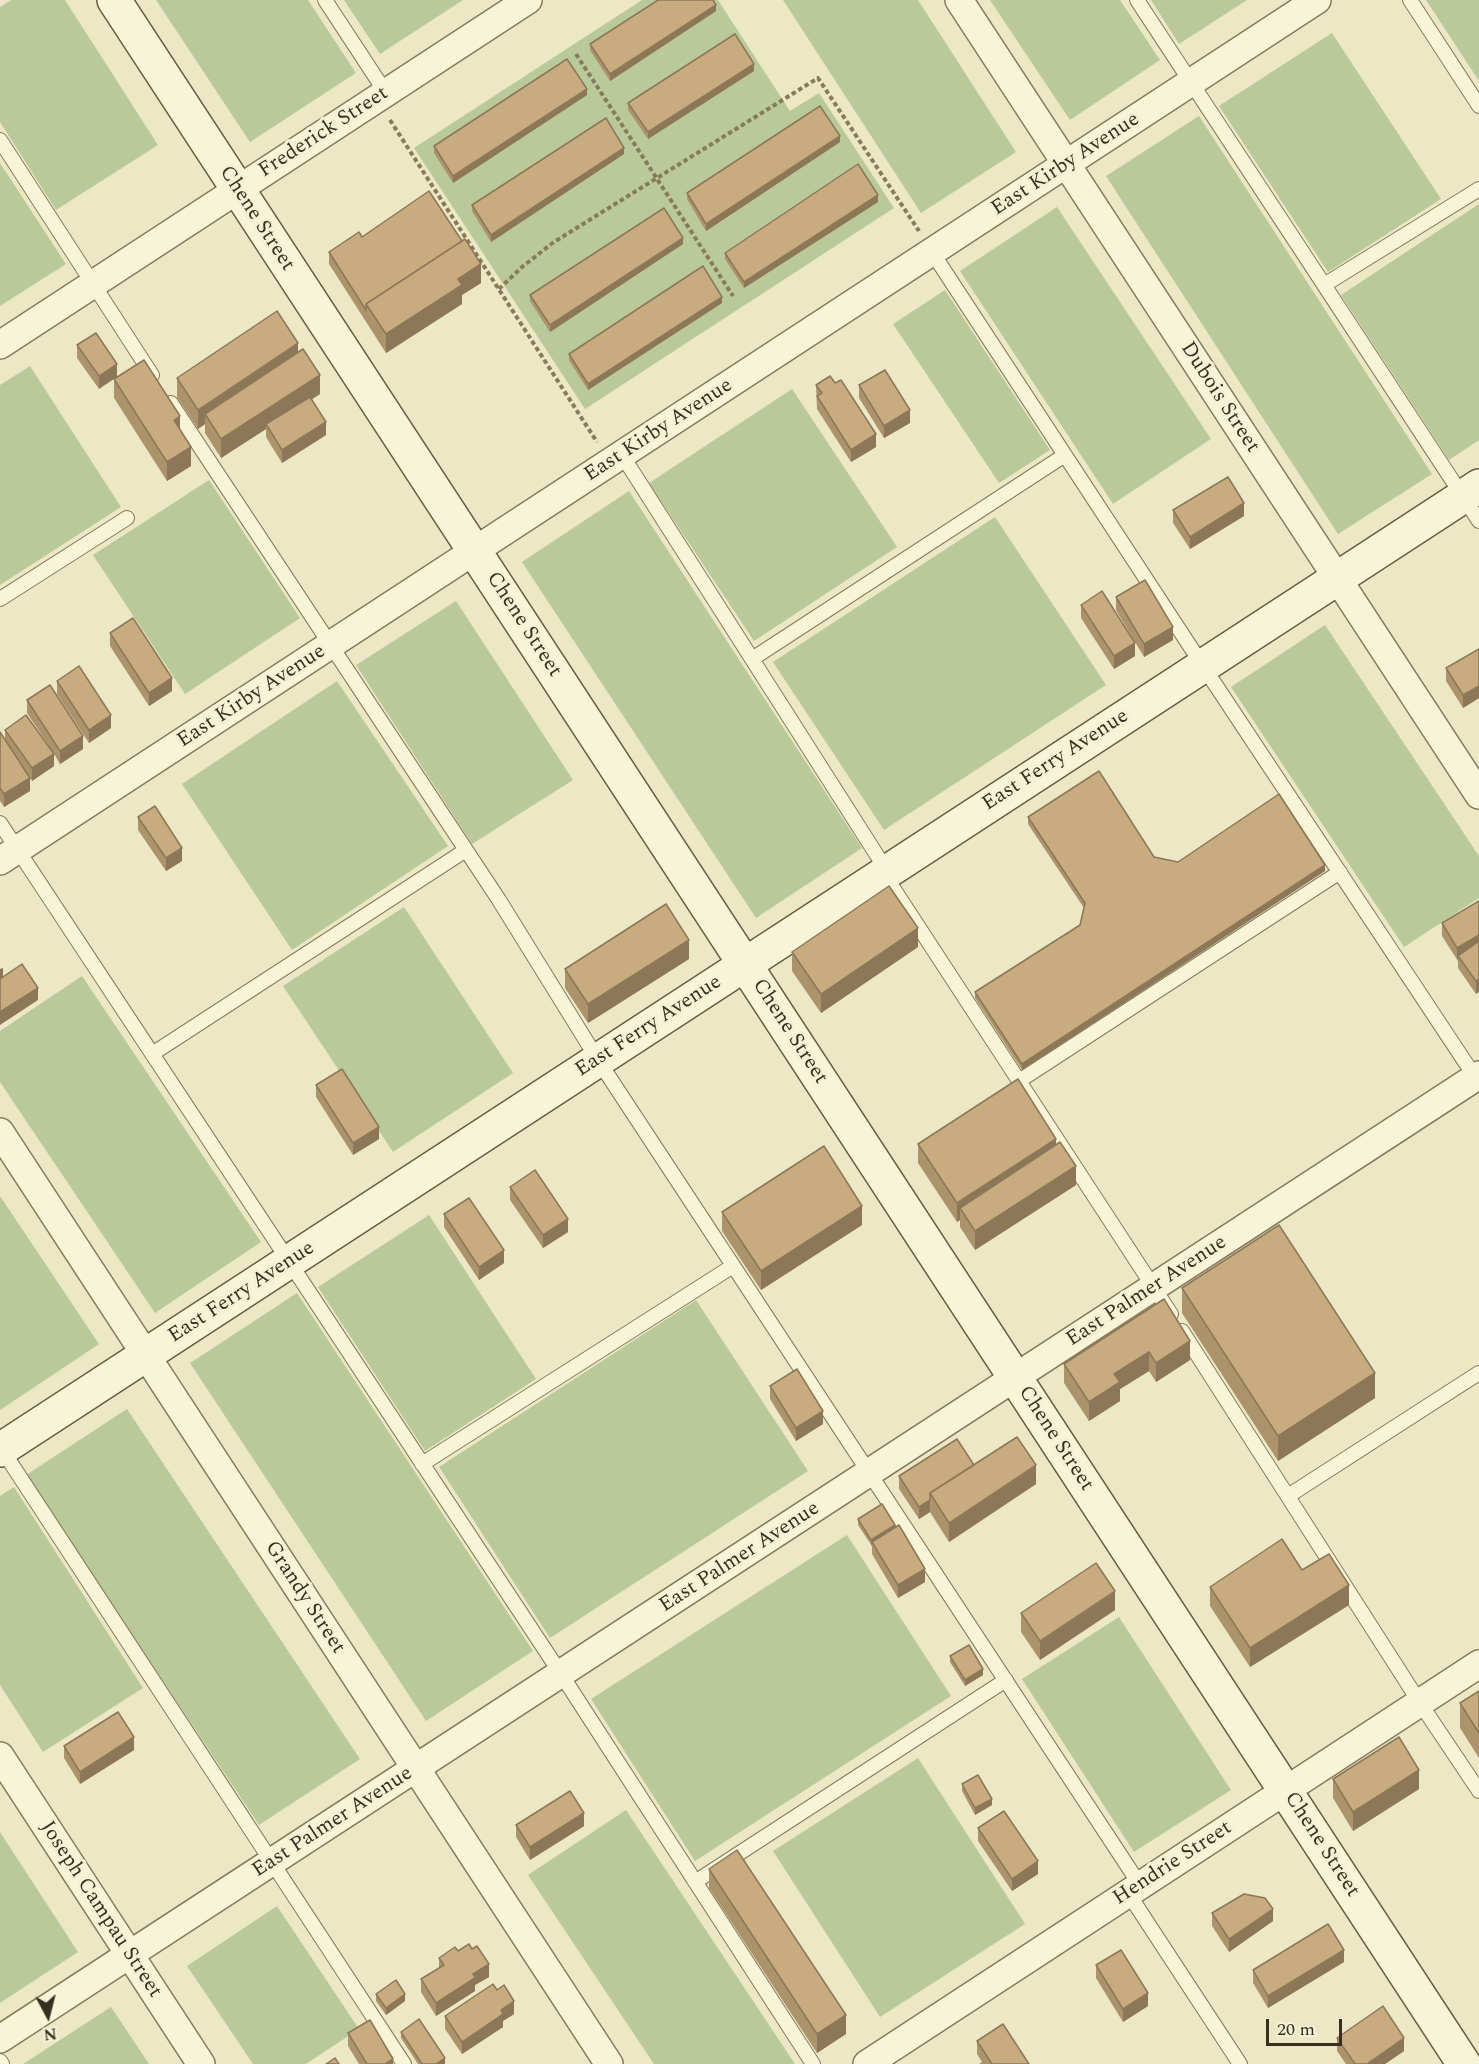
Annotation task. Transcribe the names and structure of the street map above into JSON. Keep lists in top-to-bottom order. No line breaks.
{"streets":{"street":["Frederick Street","East Kirby Avenue","Chene Street","Dubois Street","East Ferry Avenue","East Palmer Avenue","Grandy Street","Hendrie Street","Joseph Campau Street"]},"crossings":[["Frederick Street","Chene Street"],["East Kirby Avenue","Chene Street"],["East Kirby Avenue","Dubois Street"],["Chene Street","East Ferry Avenue"],["Chene Street","East Palmer Avenue"],["Chene Street","Hendrie Street"],["Dubois Street","East Ferry Avenue"],["East Ferry Avenue","Grandy Street"],["East Palmer Avenue","Grandy Street"],["East Palmer Avenue","Joseph Campau Street"]],"scale_bar":"20 m","north":"bottom"}
